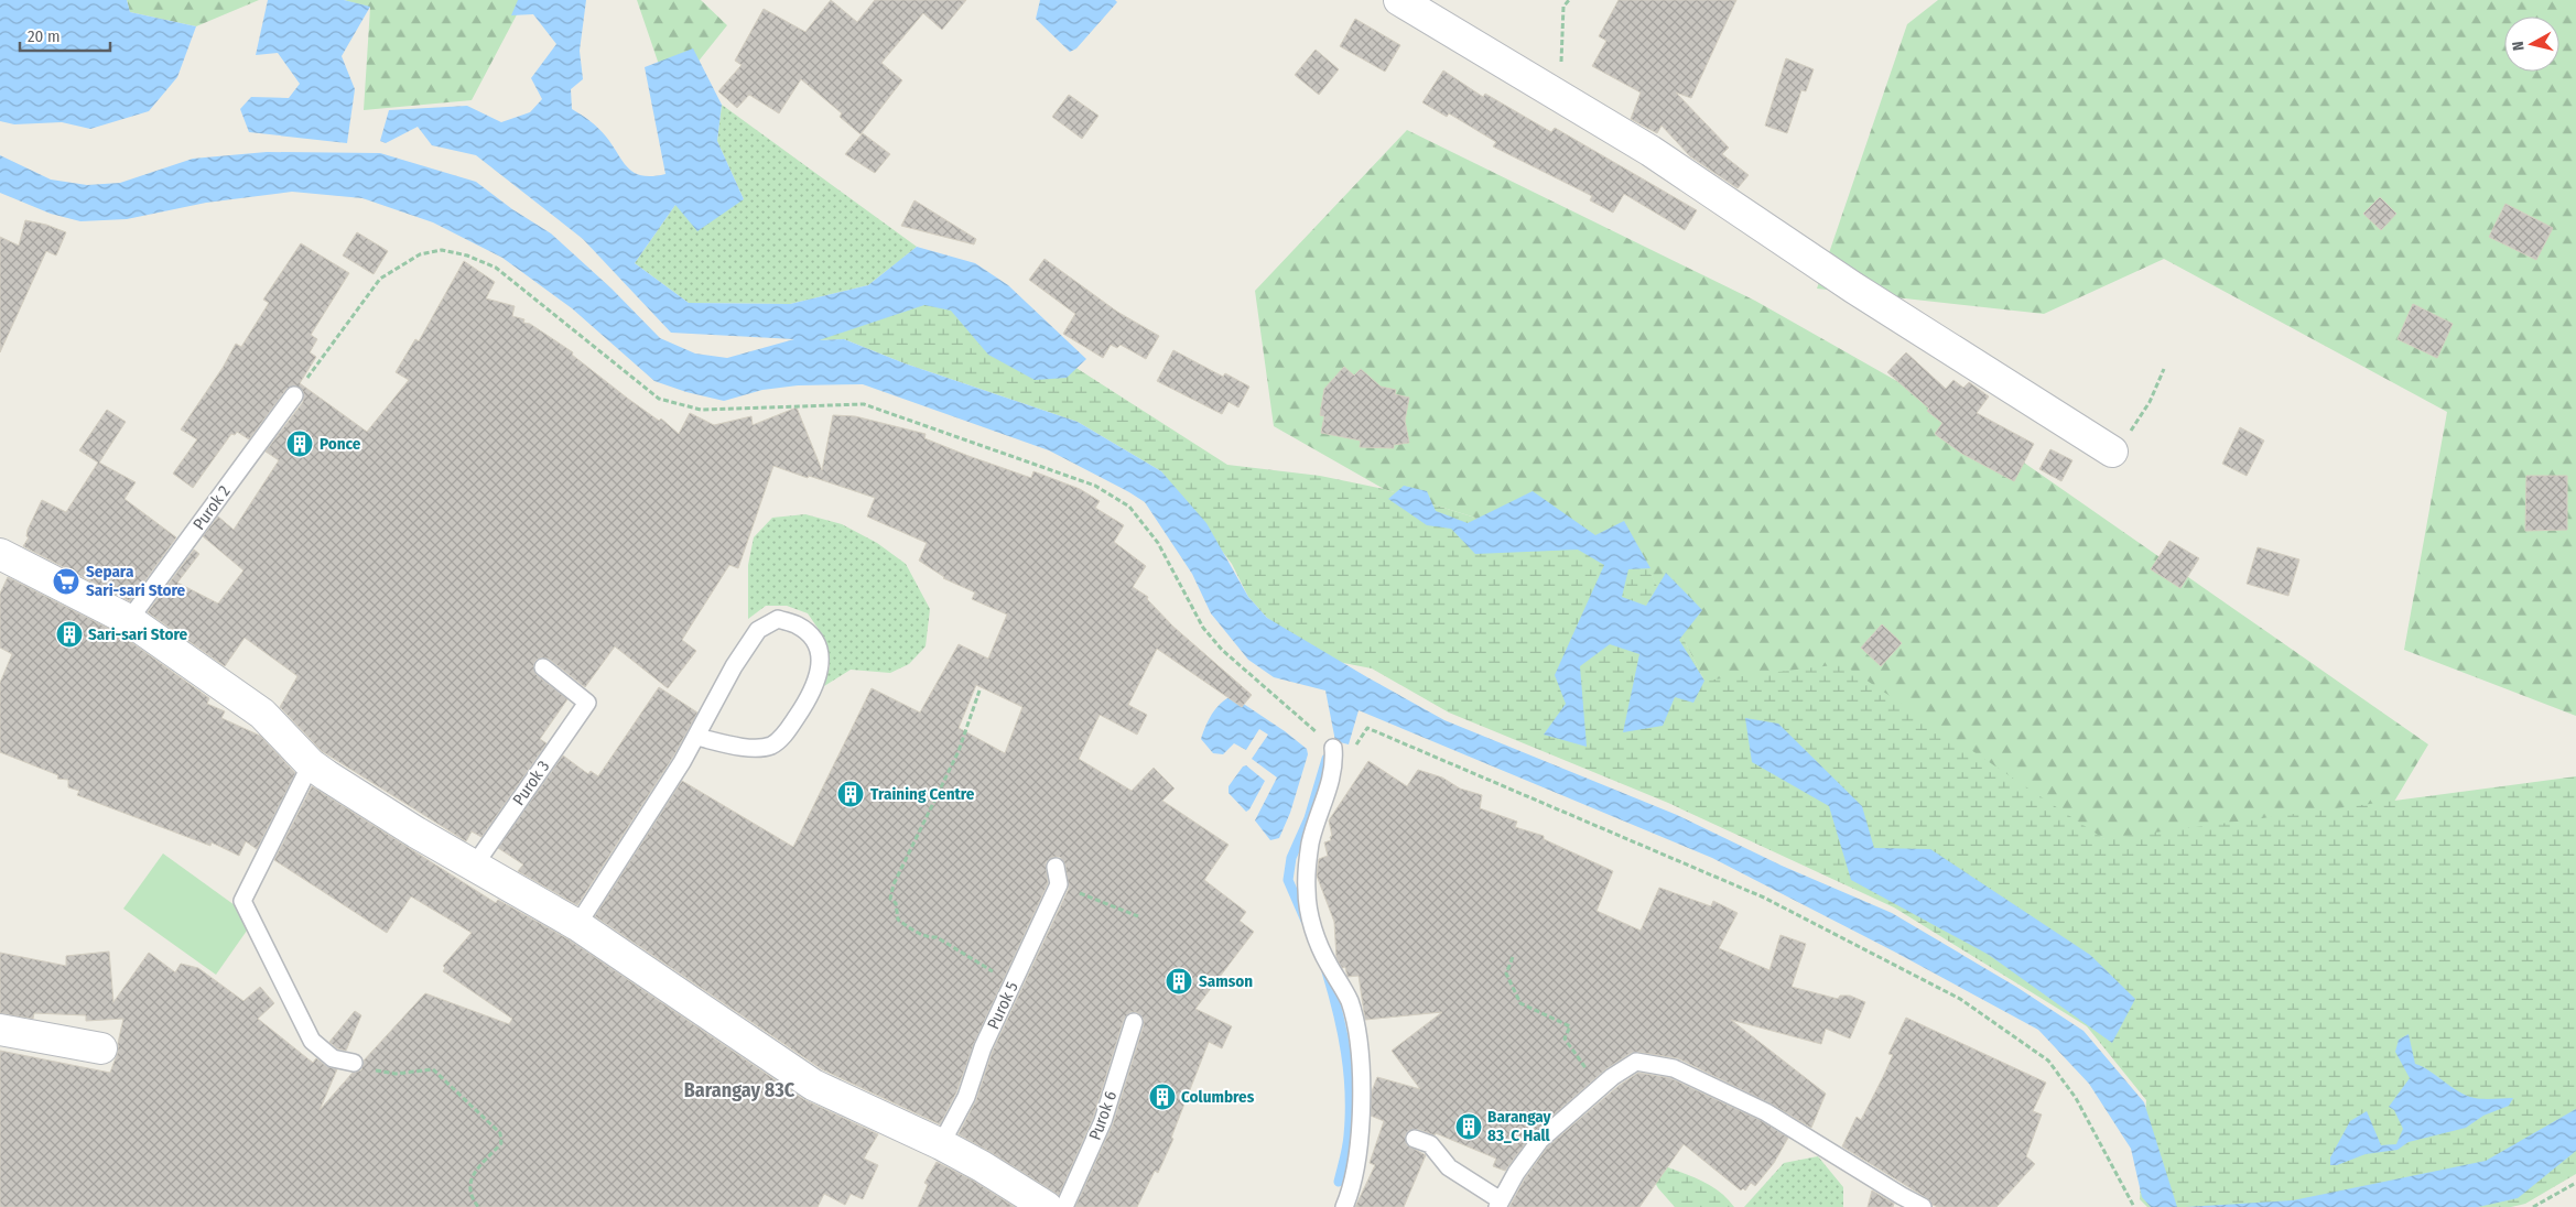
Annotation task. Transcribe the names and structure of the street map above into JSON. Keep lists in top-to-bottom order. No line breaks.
{"streets":{"lane":["Purok 2","Purok 3","Purok 5","Purok 6"]},"districts":["Barangay 83C"],"places":{"building":["Ponce","Sari-sari Store","Training Centre","Samson","Columbres","Barangay 83_C Hall"],"supermarket":["Separa Sari-sari Store"]},"scale_bar":"20 m","north":"left"}
